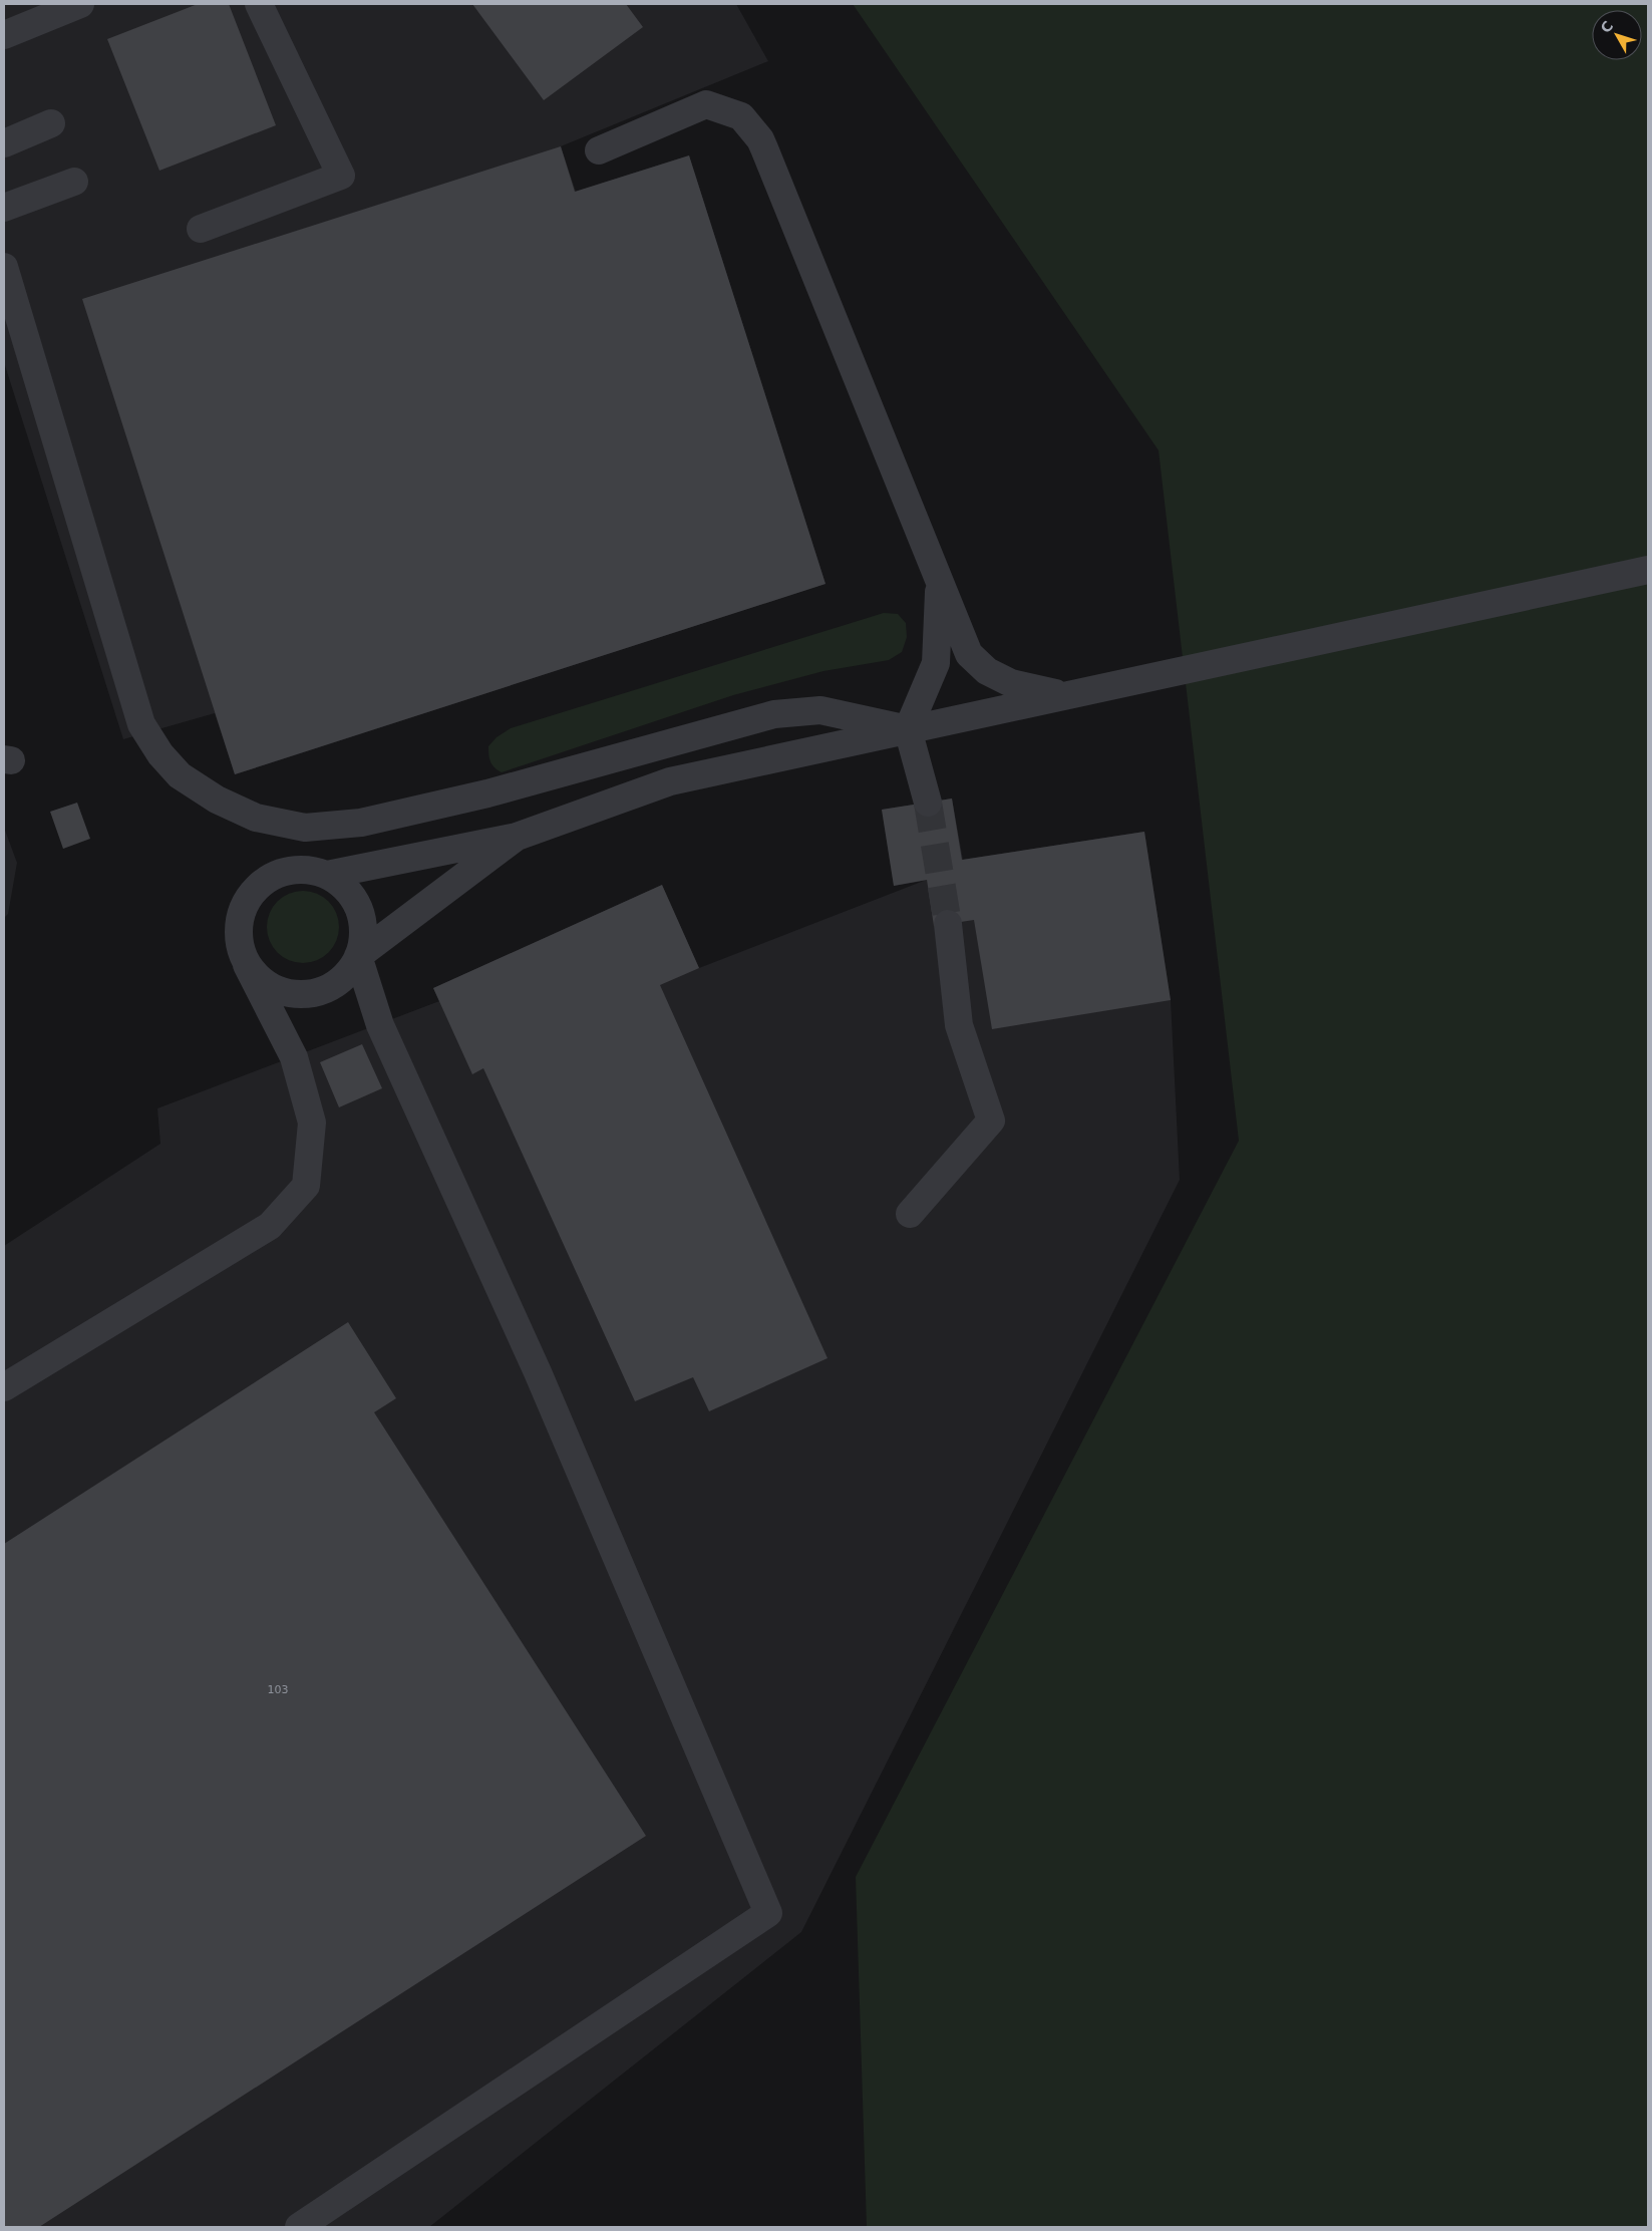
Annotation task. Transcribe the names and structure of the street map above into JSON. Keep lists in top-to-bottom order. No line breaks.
{"house_numbers":["103"],"north":"top left"}
